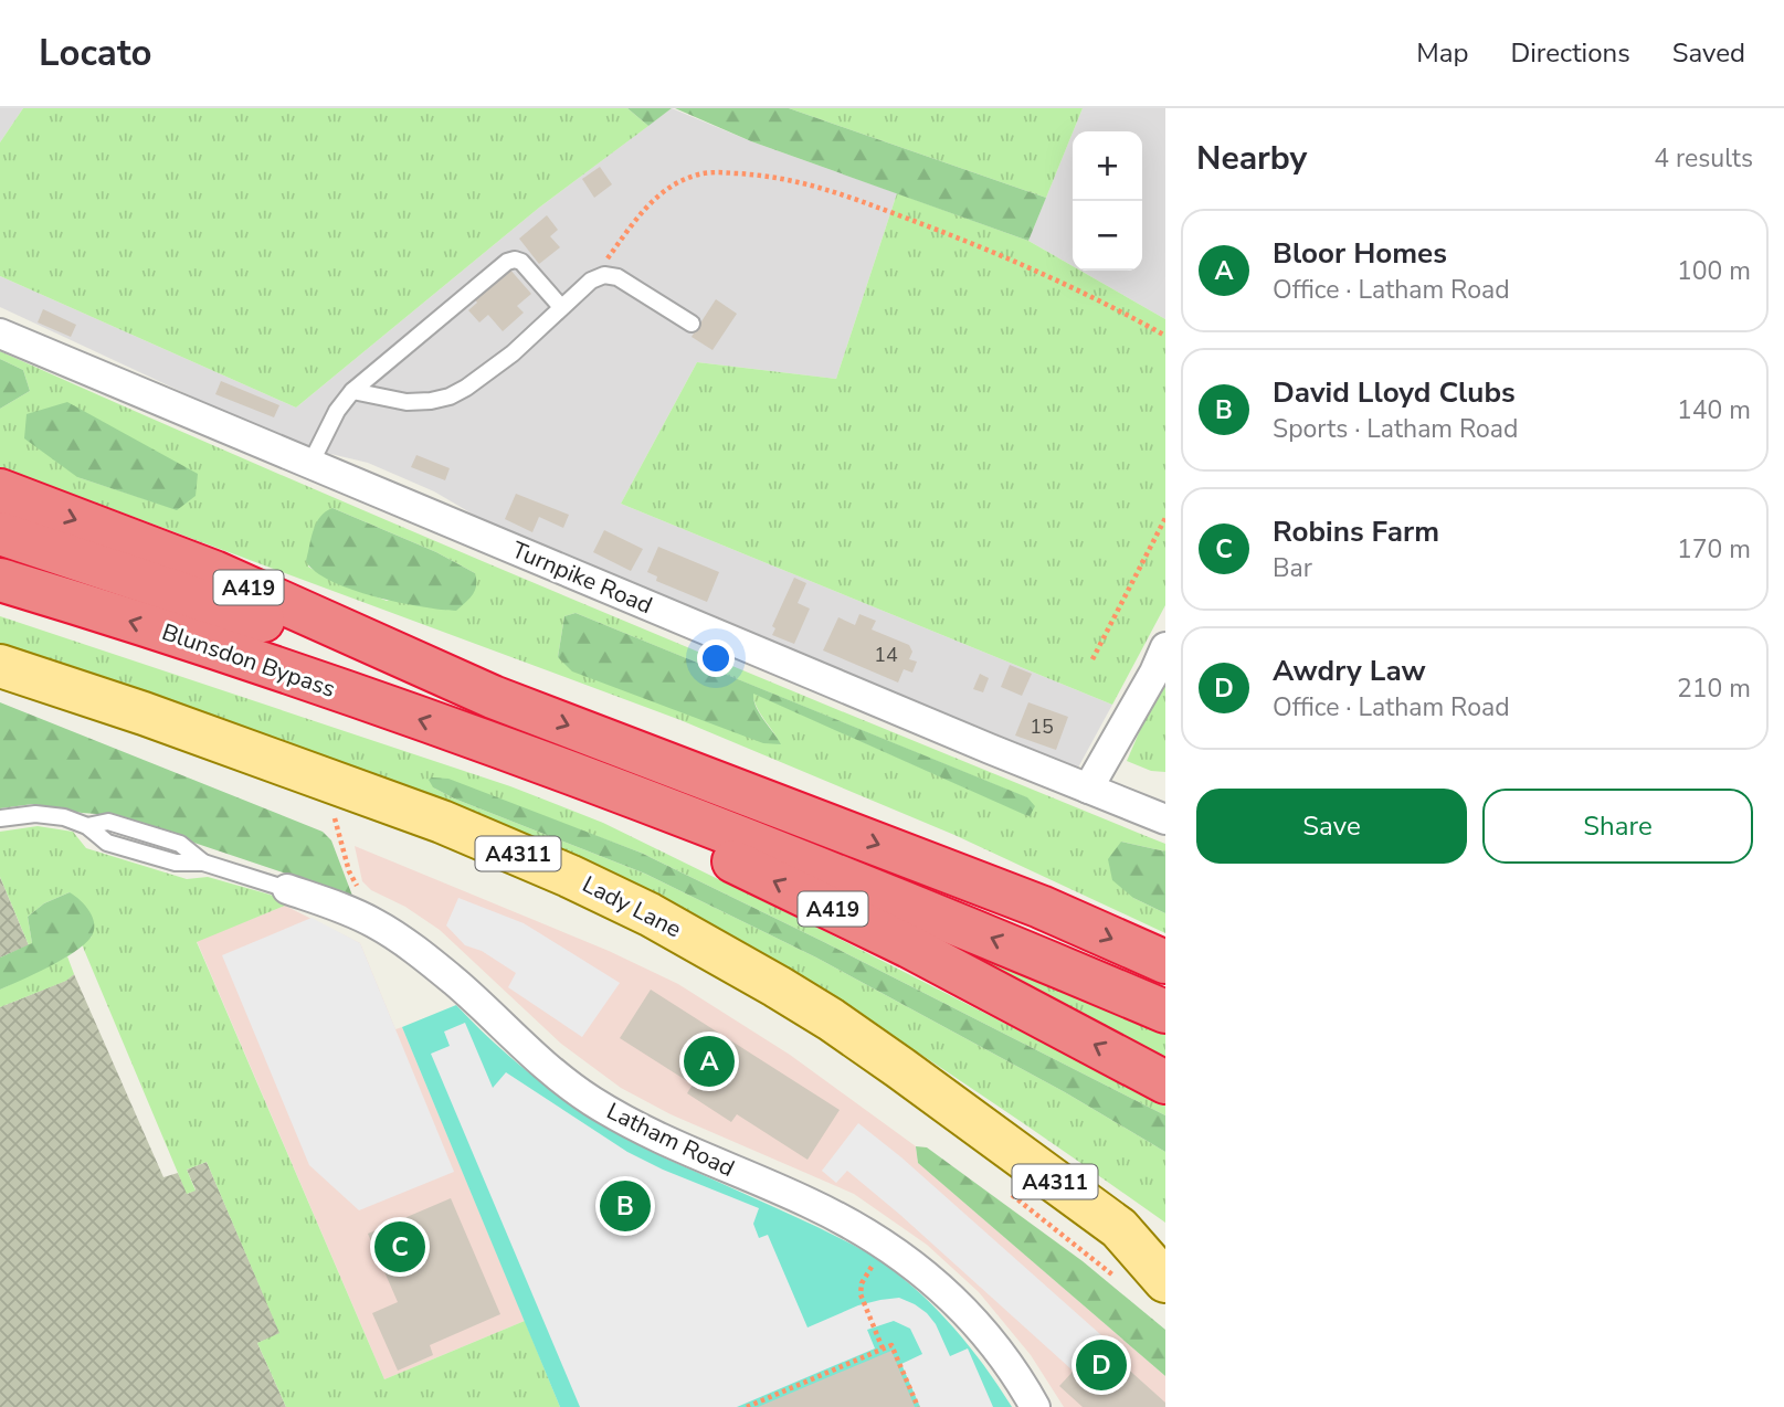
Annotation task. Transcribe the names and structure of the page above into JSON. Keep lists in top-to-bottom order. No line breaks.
{"streets":{"highway":["A419","Blunsdon Bypass"],"main road":["A4311","Lady Lane"],"street":["Turnpike Road","Latham Road"]},"crossings":[["A419","Blunsdon Bypass"]],"house_numbers":["14","15"],"page":{"header":"Locato","nav":["Map","Directions","Saved"],"heading":["Nearby","4 results"],"map_buttons":["+","−"],"list":[{"mark":"A","name":"Bloor Homes","note":"Office · Latham Road","value":"100 m"},{"mark":"B","name":"David Lloyd Clubs","note":"Sports · Latham Road","value":"140 m"},{"mark":"C","name":"Robins Farm","note":"Bar","value":"170 m"},{"mark":"D","name":"Awdry Law","note":"Office · Latham Road","value":"210 m"}],"buttons":["Save","Share"],"pins":["A","B","C","D"]}}
